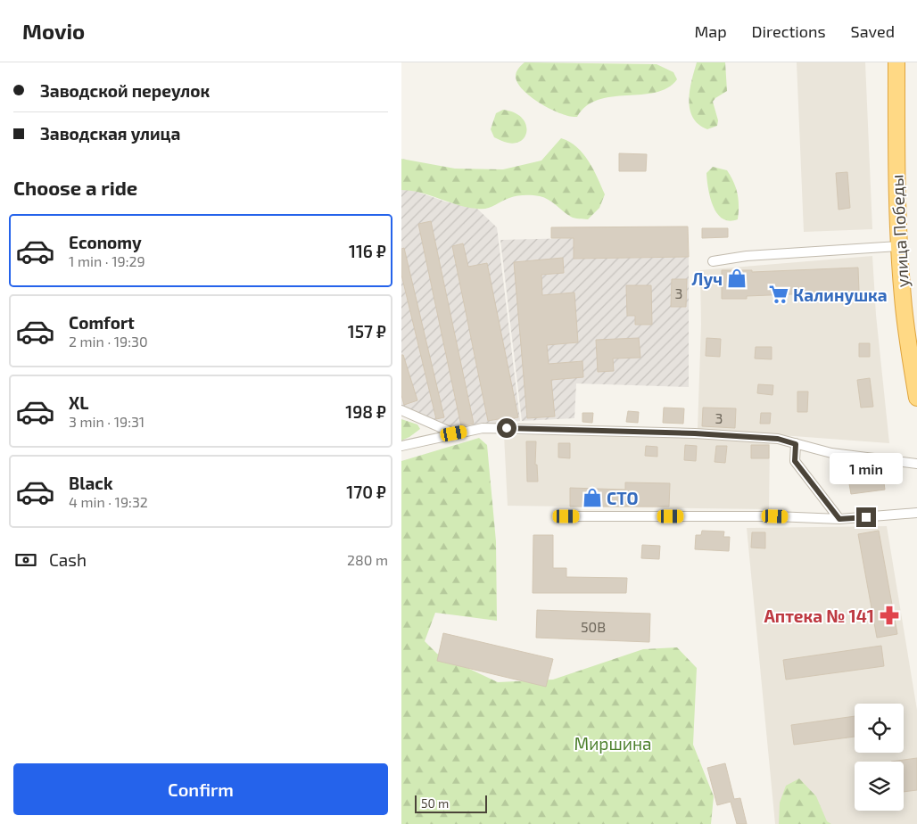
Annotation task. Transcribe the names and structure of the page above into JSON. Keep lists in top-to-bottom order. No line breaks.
{"streets":{"highway":["улица Победы"]},"parks":["Миршина"],"places":{"shop":["Луч","СТО"],"supermarket":["Калинушка"],"pharmacy":["Аптека № 141"]},"house_numbers":["3","3","50В"],"scale_bar":"50 m","page":{"header":"Movio","nav":["Map","Directions","Saved"],"banner":["Заводской переулок","Заводская улица"],"heading":"Choose a ride","list":[{"name":"Economy","note":"1 min · 19:29","value":"116 ₽"},{"name":"Comfort","note":"2 min · 19:30","value":"157 ₽"},{"name":"XL","note":"3 min · 19:31","value":"198 ₽"},{"name":"Black","note":"4 min · 19:32","value":"170 ₽"}],"bubble":"1 min","pay":["Cash","280 m"],"buttons":"Confirm","scale":"50 m"}}
